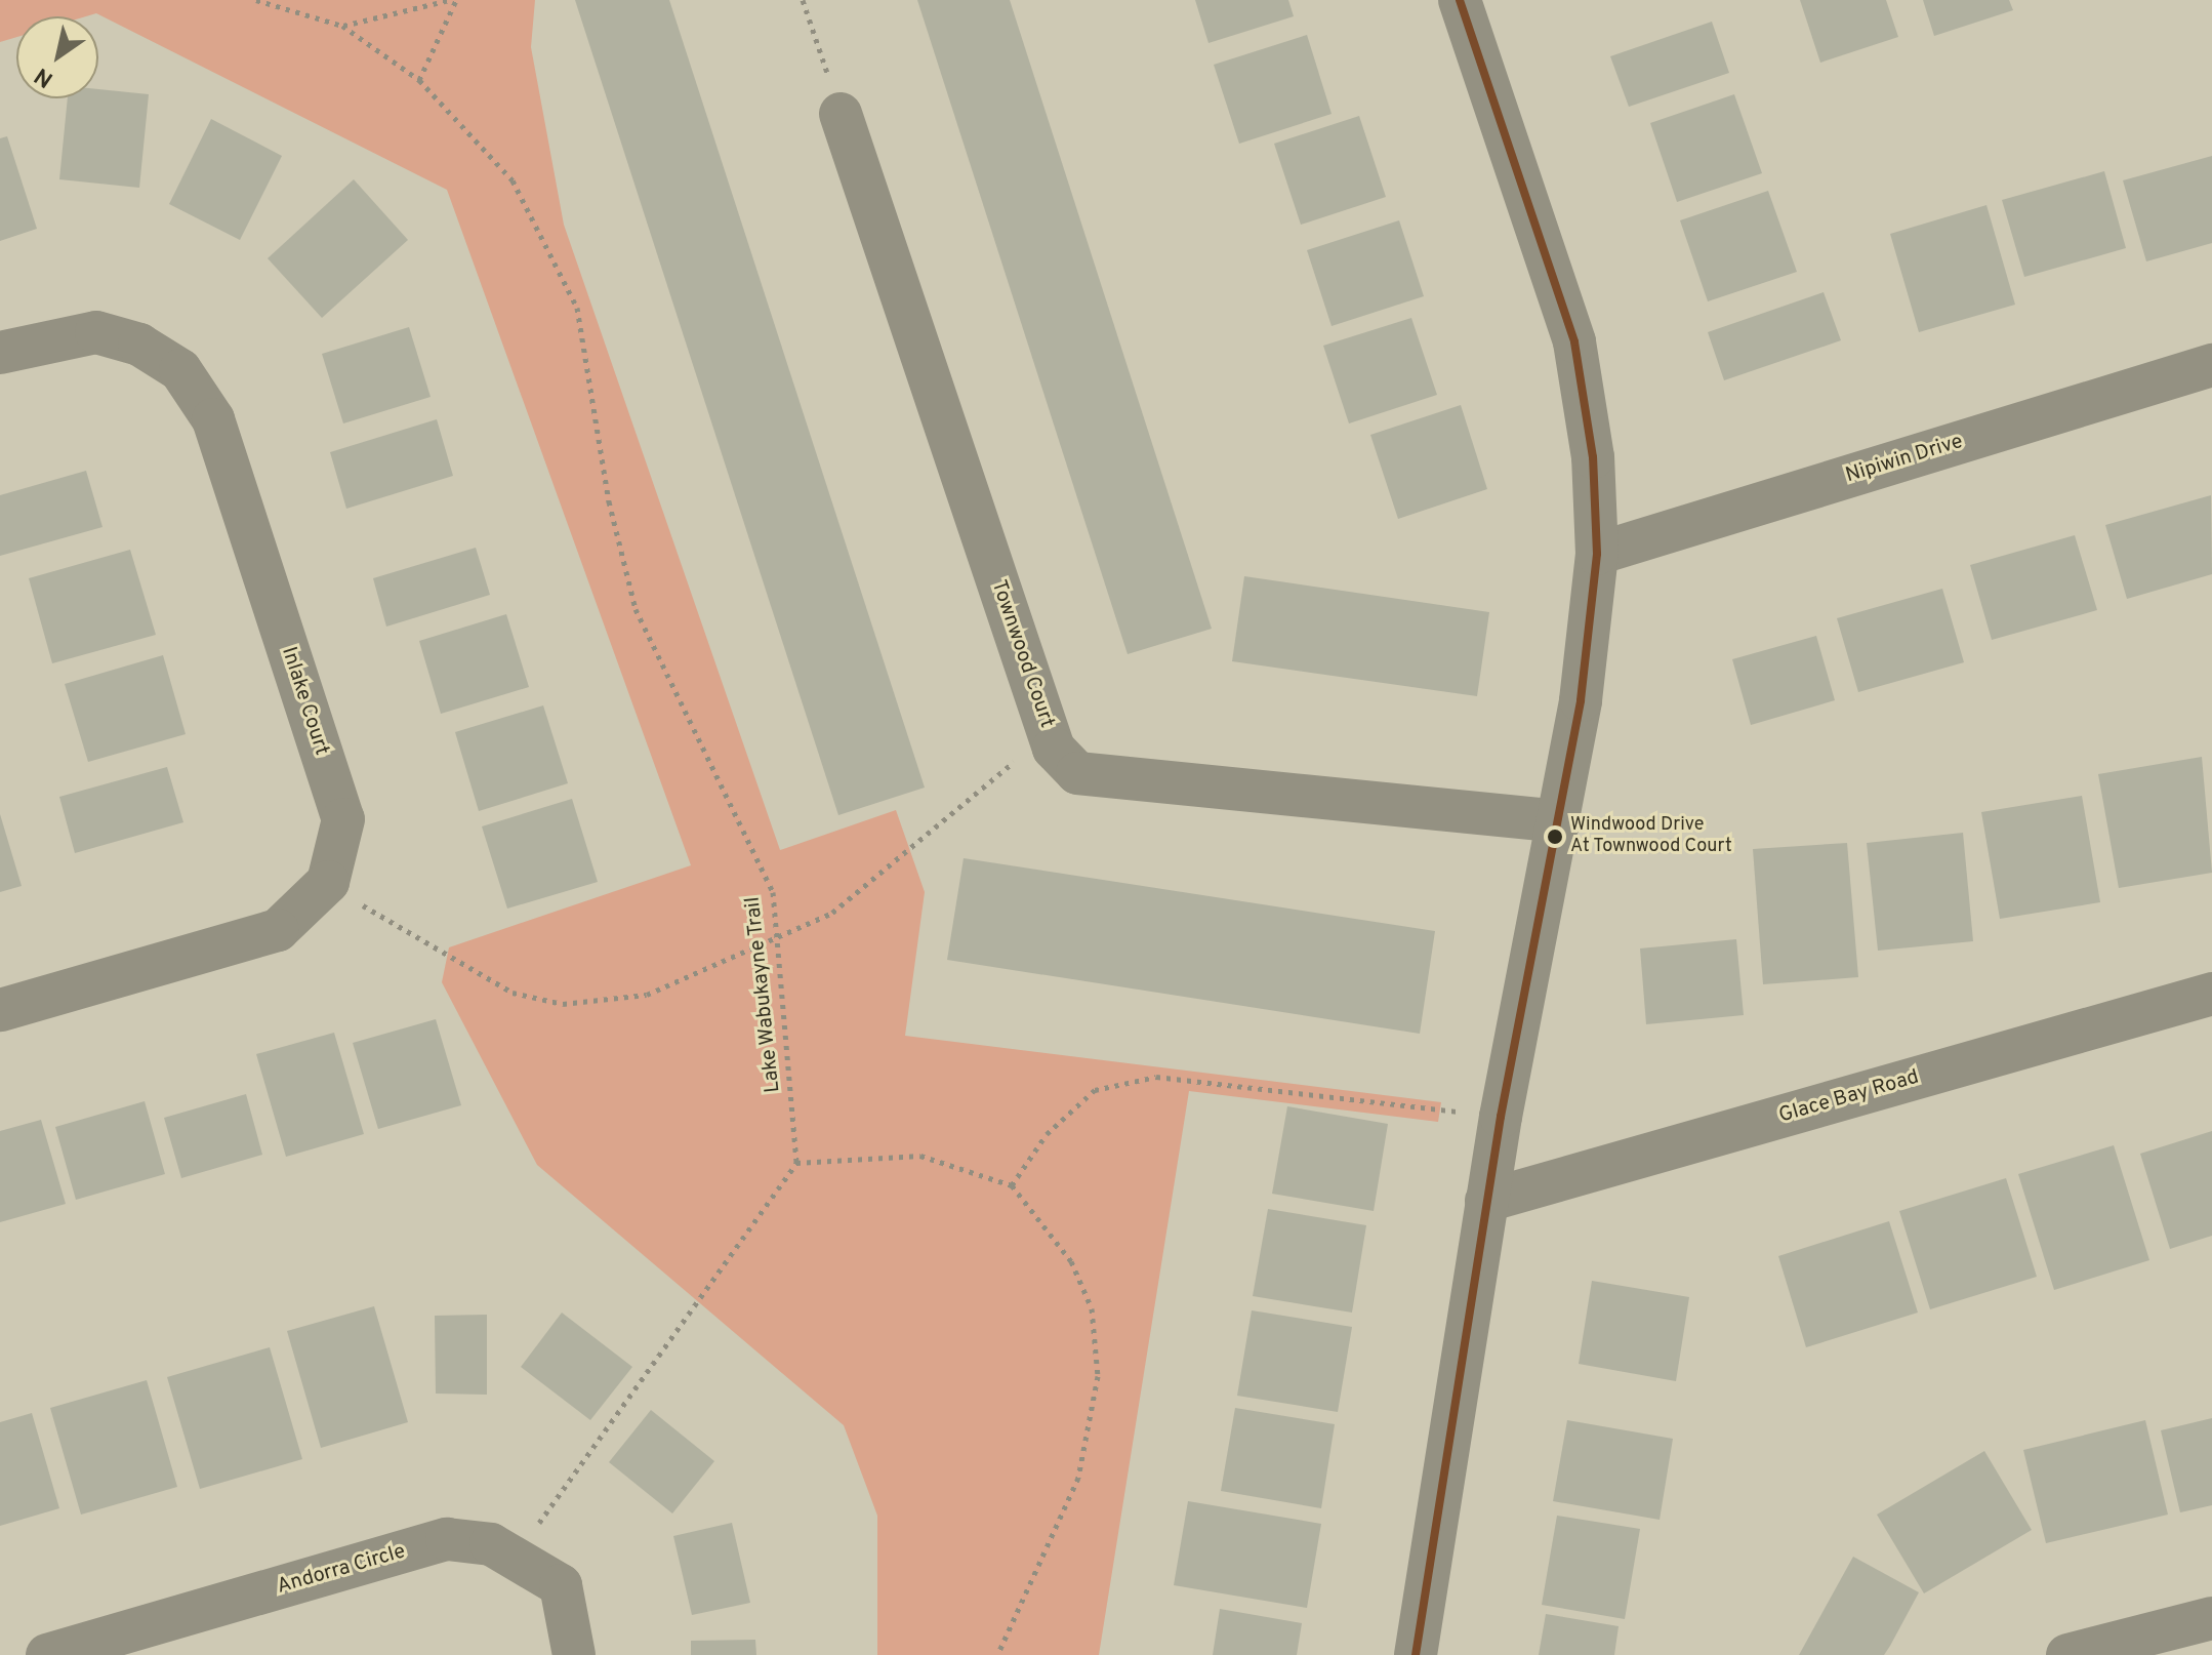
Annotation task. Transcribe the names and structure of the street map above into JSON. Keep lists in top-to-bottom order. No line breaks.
{"streets":{"street":["Nipiwin Drive","Townwood Court","Inlake Court","Glace Bay Road","Andorra Circle"],"path":["Lake Wabukayne Trail"]},"places":["Windwood Drive At Townwood Court"],"north":"bottom left"}
